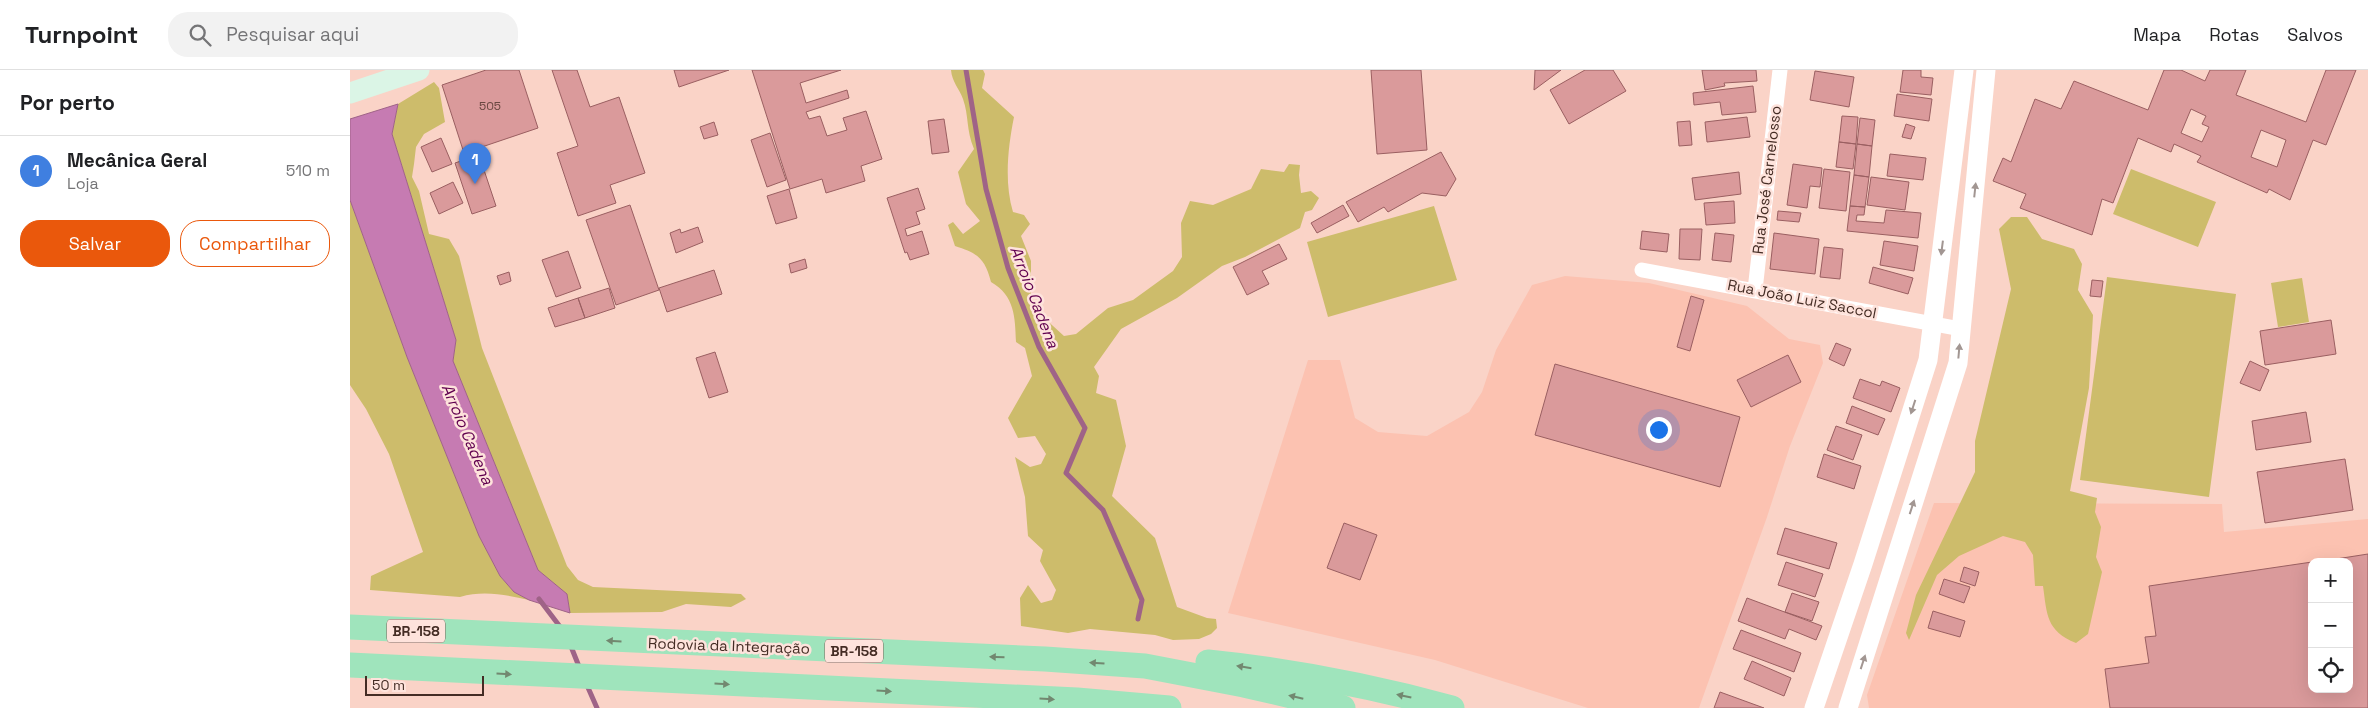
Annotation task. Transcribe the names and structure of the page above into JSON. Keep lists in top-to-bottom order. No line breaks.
{"streets":{"highway":["BR-158","Rodovia da Integração"],"street":["Rua José Carnelosso","Rua João Luiz Saccol"]},"crossings":[["Rua José Carnelosso","Rua João Luiz Saccol"]],"water":["Arroio Cadena"],"house_numbers":["505"],"scale_bar":"50 m","page":{"header":"Turnpoint","search":"Pesquisar aqui","nav":["Mapa","Rotas","Salvos"],"heading":"Por perto","list":[{"mark":"1","name":"Mecânica Geral","note":"Loja","value":"510 m"}],"pins":"1","buttons":["Salvar","Compartilhar"],"map_buttons":["+","−"],"scale":"50 m"}}
